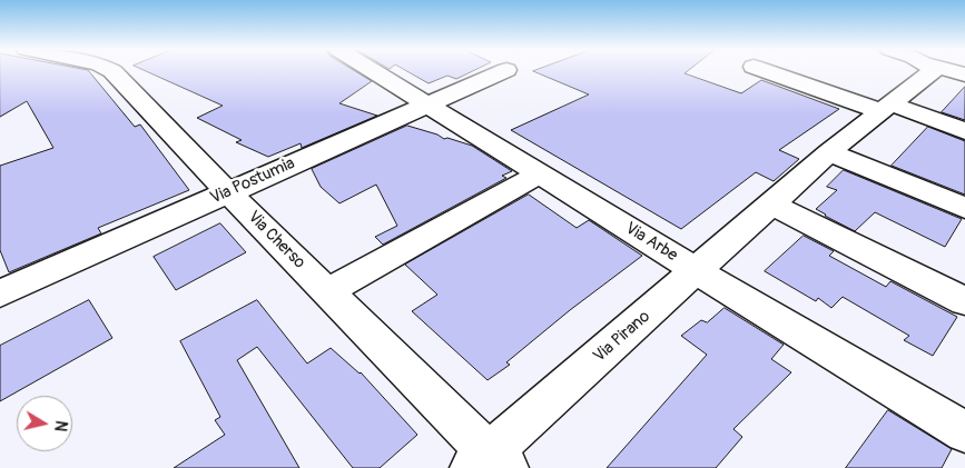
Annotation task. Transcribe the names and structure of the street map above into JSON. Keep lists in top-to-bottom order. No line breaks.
{"streets":{"street":["Via Postumia","Via Cherso","Via Arbe","Via Pirano"]},"crossings":[["Via Postumia","Via Cherso"],["Via Postumia","Via Arbe"],["Via Cherso","Via Pirano"],["Via Arbe","Via Pirano"]],"north":"right"}
